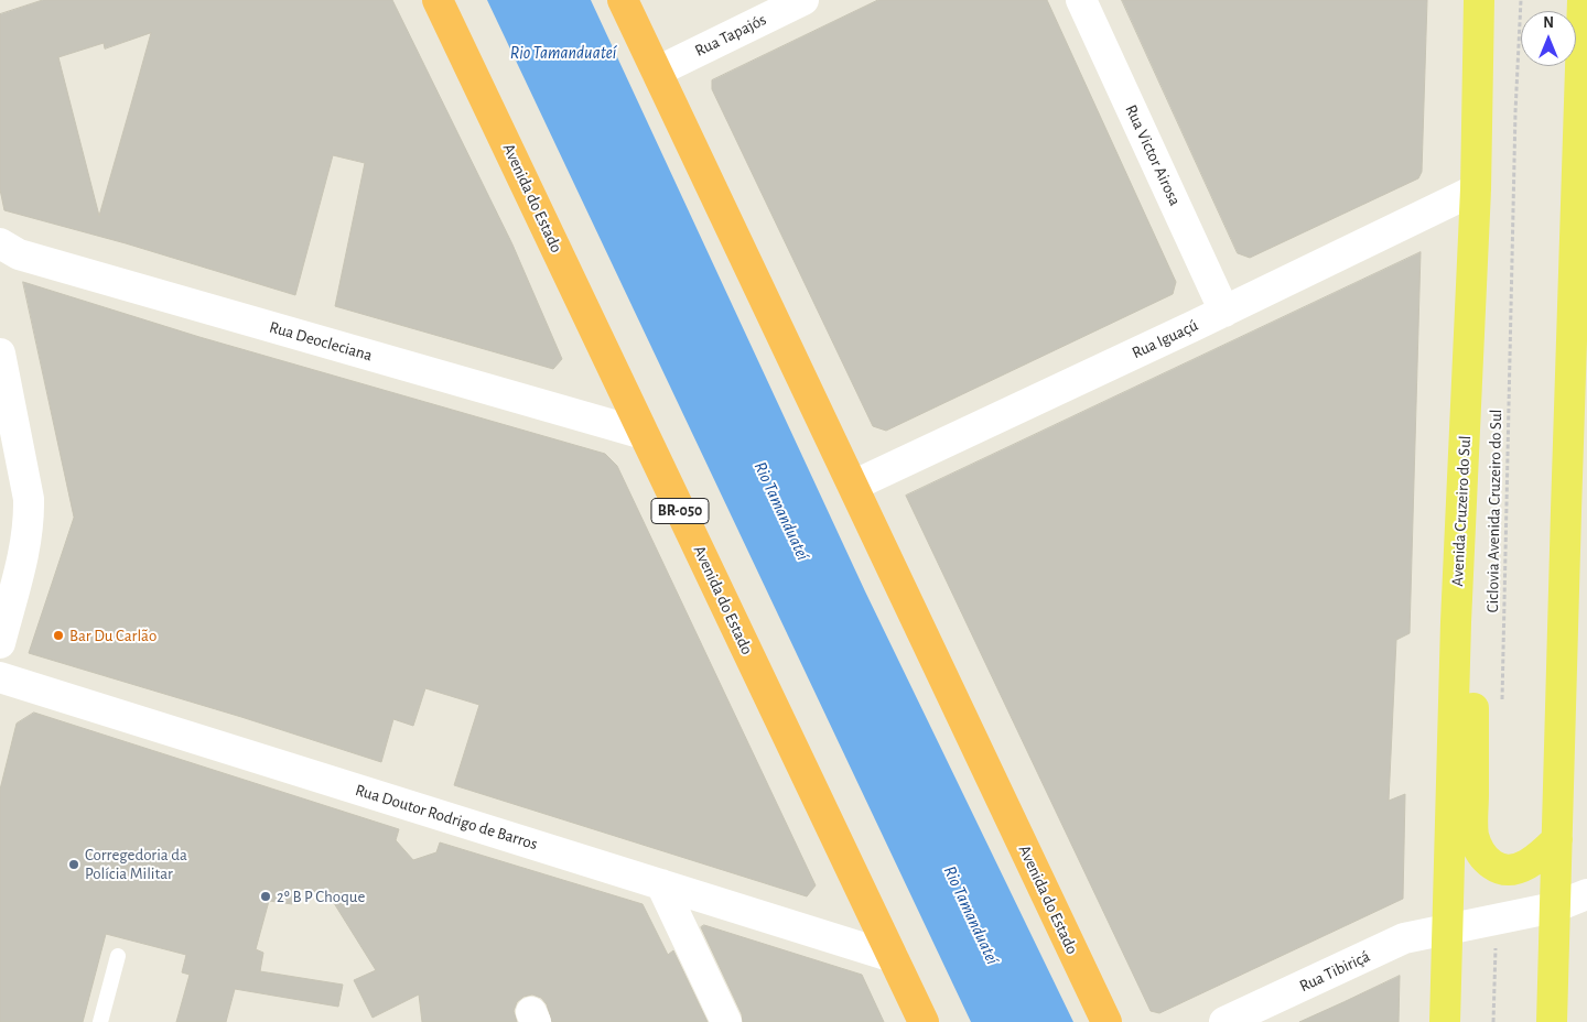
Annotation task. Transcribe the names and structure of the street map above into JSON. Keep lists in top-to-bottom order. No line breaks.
{"streets":{"highway":["Avenida do Estado","BR-050"],"main road":["Avenida Cruzeiro do Sul"],"street":["Rua Tapajós","Rua Victor Airosa","Rua Iguaçú","Rua Deocleciana","Rua Doutor Rodrigo de Barros","Rua Tibiriçá"],"path":["Ciclovia Avenida Cruzeiro do Sul"]},"crossings":[["Rua Tapajós","Avenida do Estado"],["Rua Victor Airosa","Rua Iguaçú"],["Avenida do Estado","Rua Iguaçú"],["Avenida do Estado","Rua Deocleciana"],["Avenida do Estado","Rua Doutor Rodrigo de Barros"],["Rua Iguaçú","Avenida Cruzeiro do Sul"],["Avenida Cruzeiro do Sul","Rua Tibiriçá"]],"water":["Rio Tamanduateí"],"places":["Bar Du Carlão","Corregedoria da Polícia Militar","2º B P Choque"],"north":"top"}
